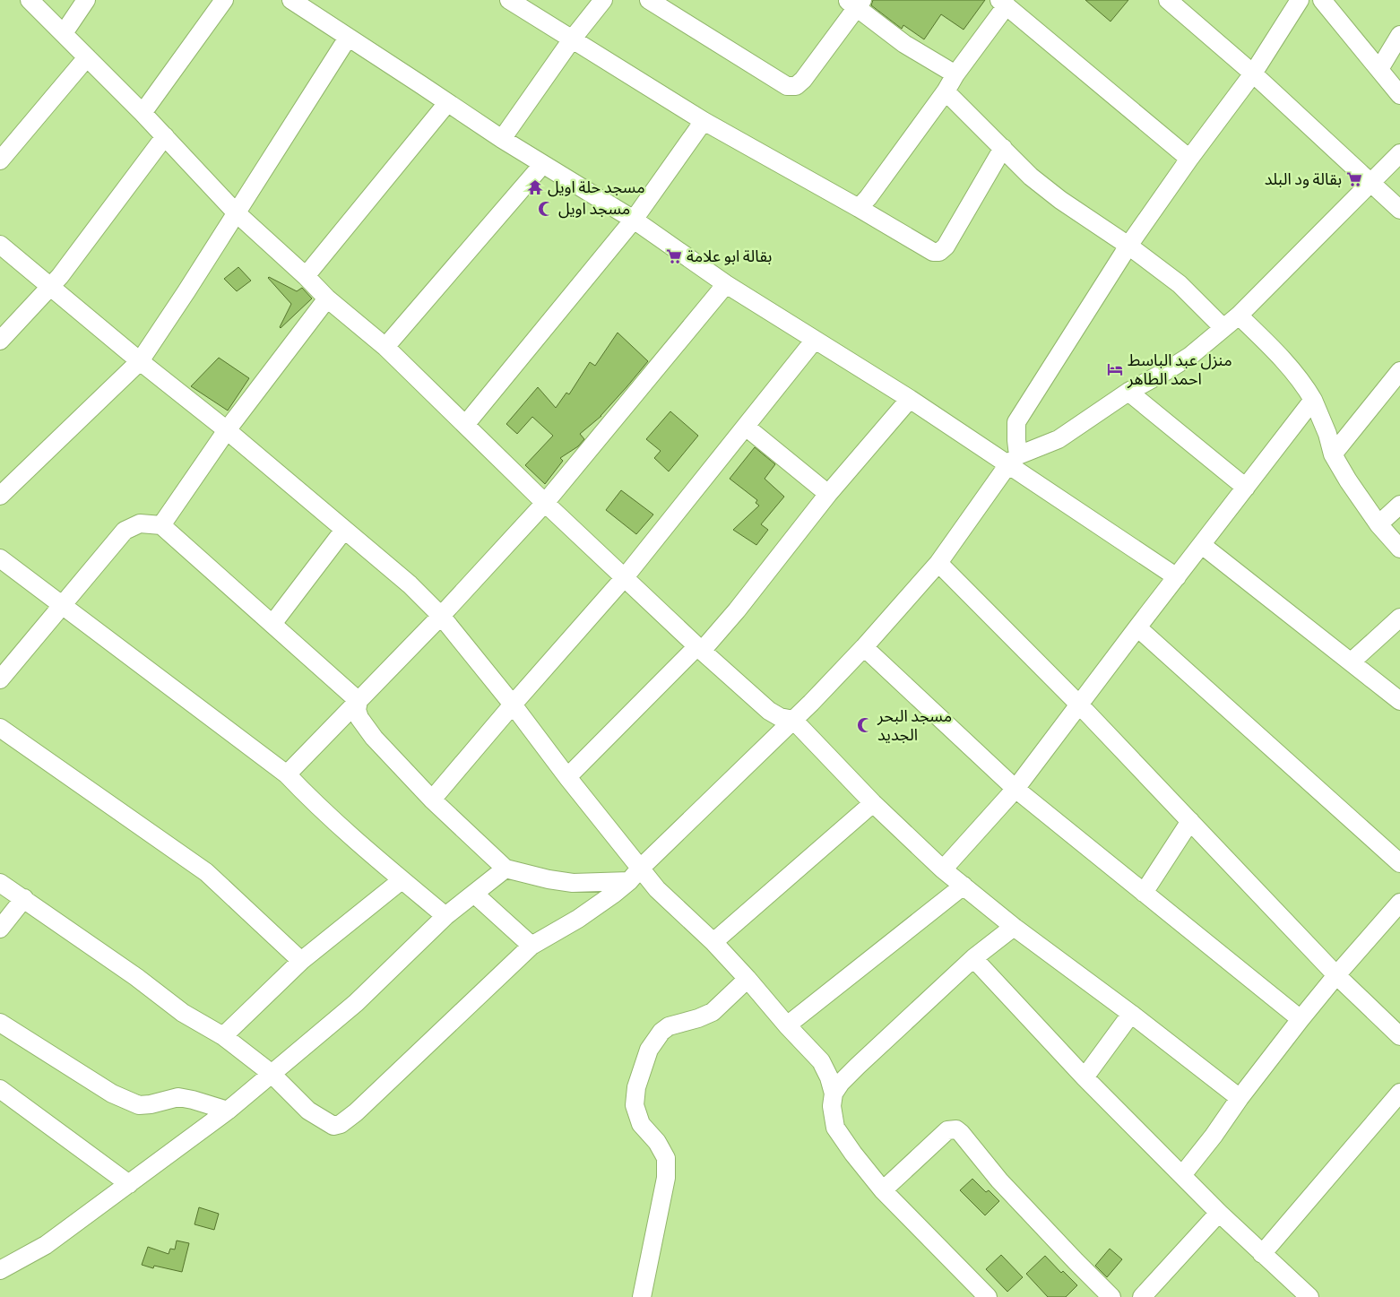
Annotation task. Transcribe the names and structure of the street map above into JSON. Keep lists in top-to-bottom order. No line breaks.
{"places":{"supermarket":["بقالة ود البلد","بقالة ابو علامة"],"temple":["مسجد حلة اويل"],"mosque":["مسجد اويل","مسجد البحر الجديد"],"hotel":["منزل عبد الباسط احمد الطاهر"]}}
